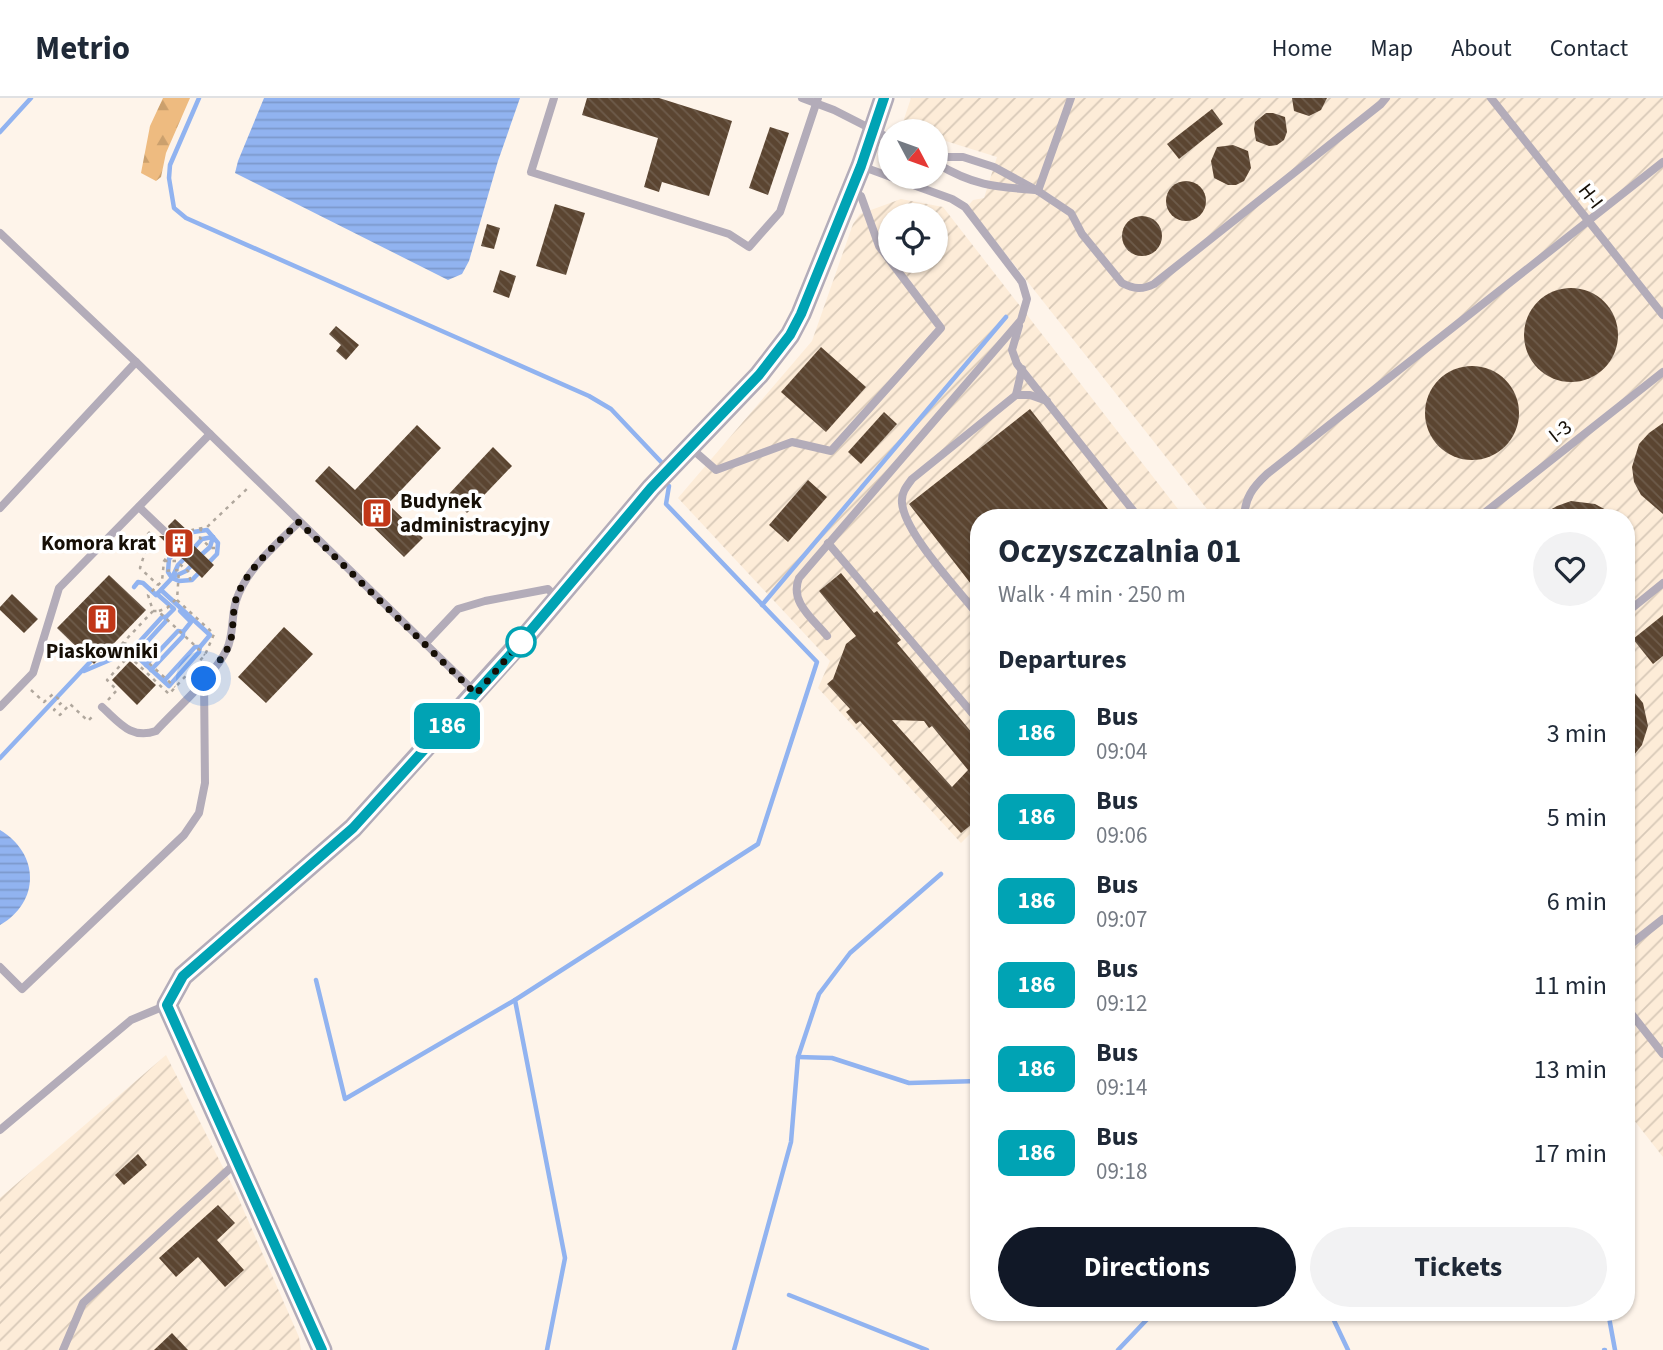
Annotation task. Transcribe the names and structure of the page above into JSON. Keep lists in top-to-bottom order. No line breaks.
{"streets":{"lane":["H-I","I-3"]},"places":{"building":["Budynek administracyjny","Komora krat","Piaskowniki"]},"lines":["bus line 186"],"north":"bottom right","page":{"header":"Metrio","nav":["Home","Map","About","Contact"],"on_map":"186","heading":[["Oczyszczalnia 01","Walk · 4 min · 250 m"],"Departures"],"list":[{"mark":"186","name":"Bus","note":"09:04","value":"3 min"},{"mark":"186","name":"Bus","note":"09:06","value":"5 min"},{"mark":"186","name":"Bus","note":"09:07","value":"6 min"},{"mark":"186","name":"Bus","note":"09:12","value":"11 min"},{"mark":"186","name":"Bus","note":"09:14","value":"13 min"},{"mark":"186","name":"Bus","note":"09:18","value":"17 min"}],"buttons":["Directions","Tickets"]}}
